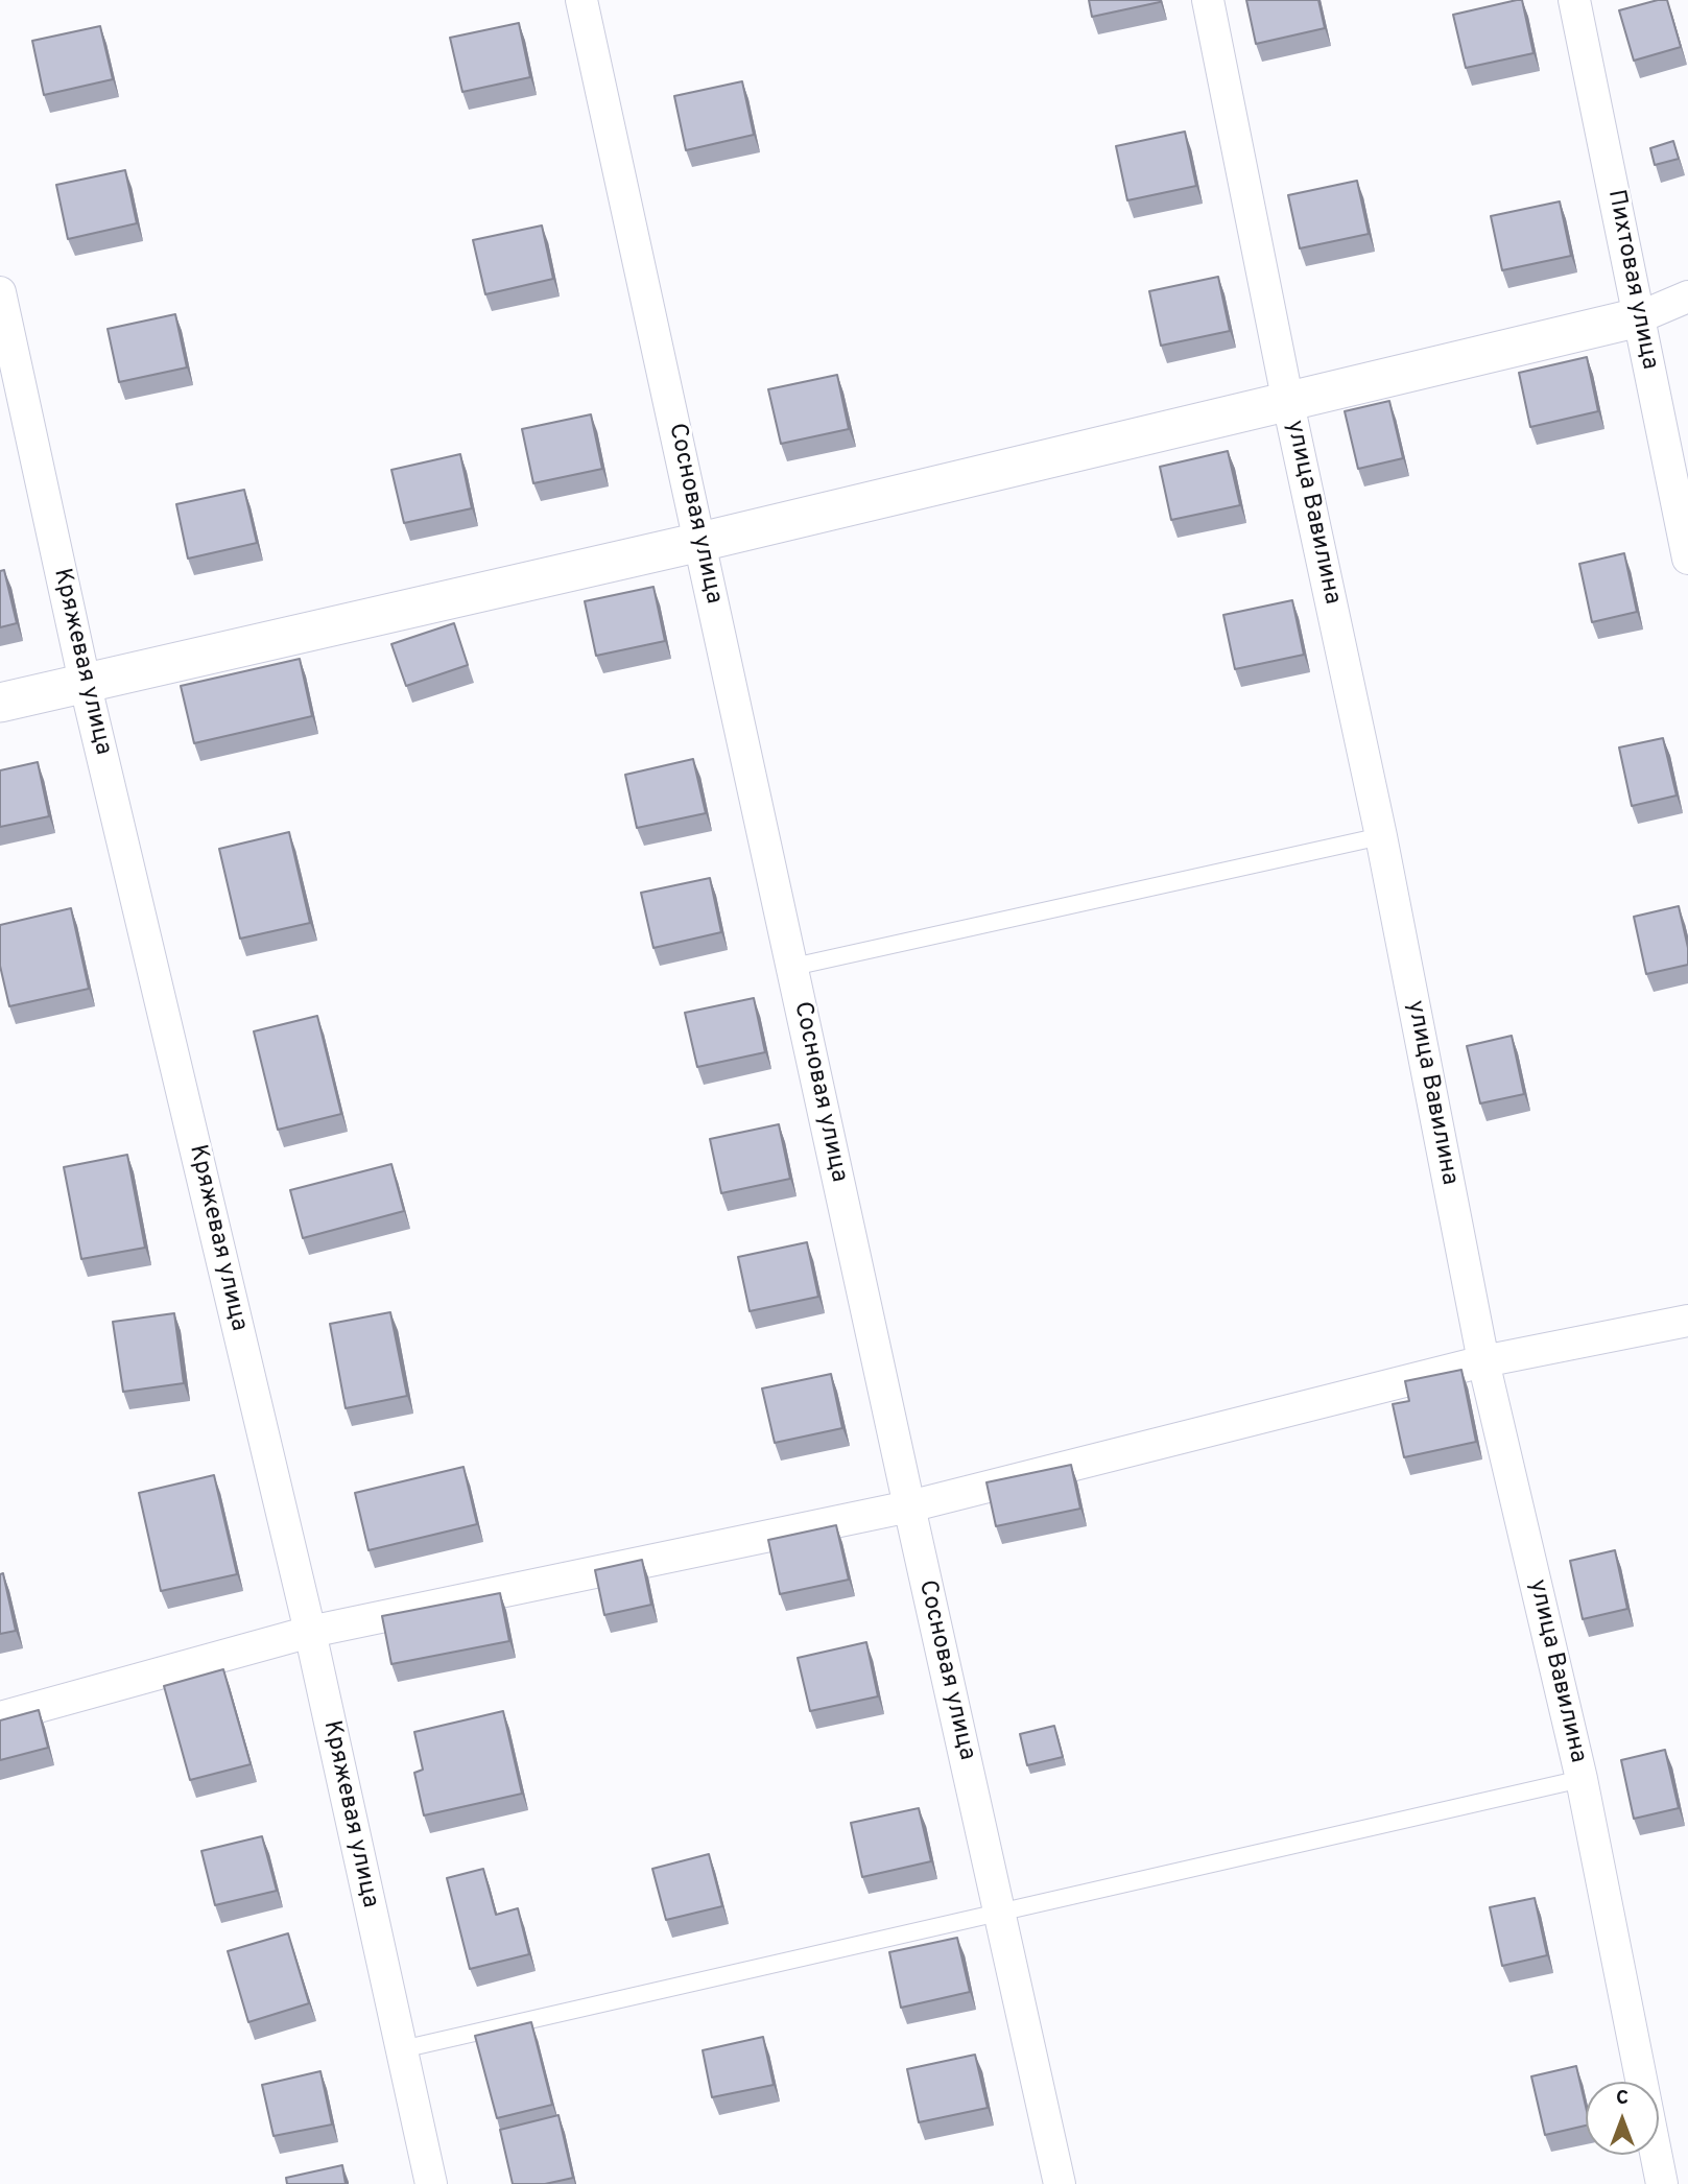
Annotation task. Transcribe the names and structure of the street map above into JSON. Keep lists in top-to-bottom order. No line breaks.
{"streets":{"street":["Пихтовая улица","улица Вавилина","Сосновая улица","Кряжевая улица"]},"north":"top"}
